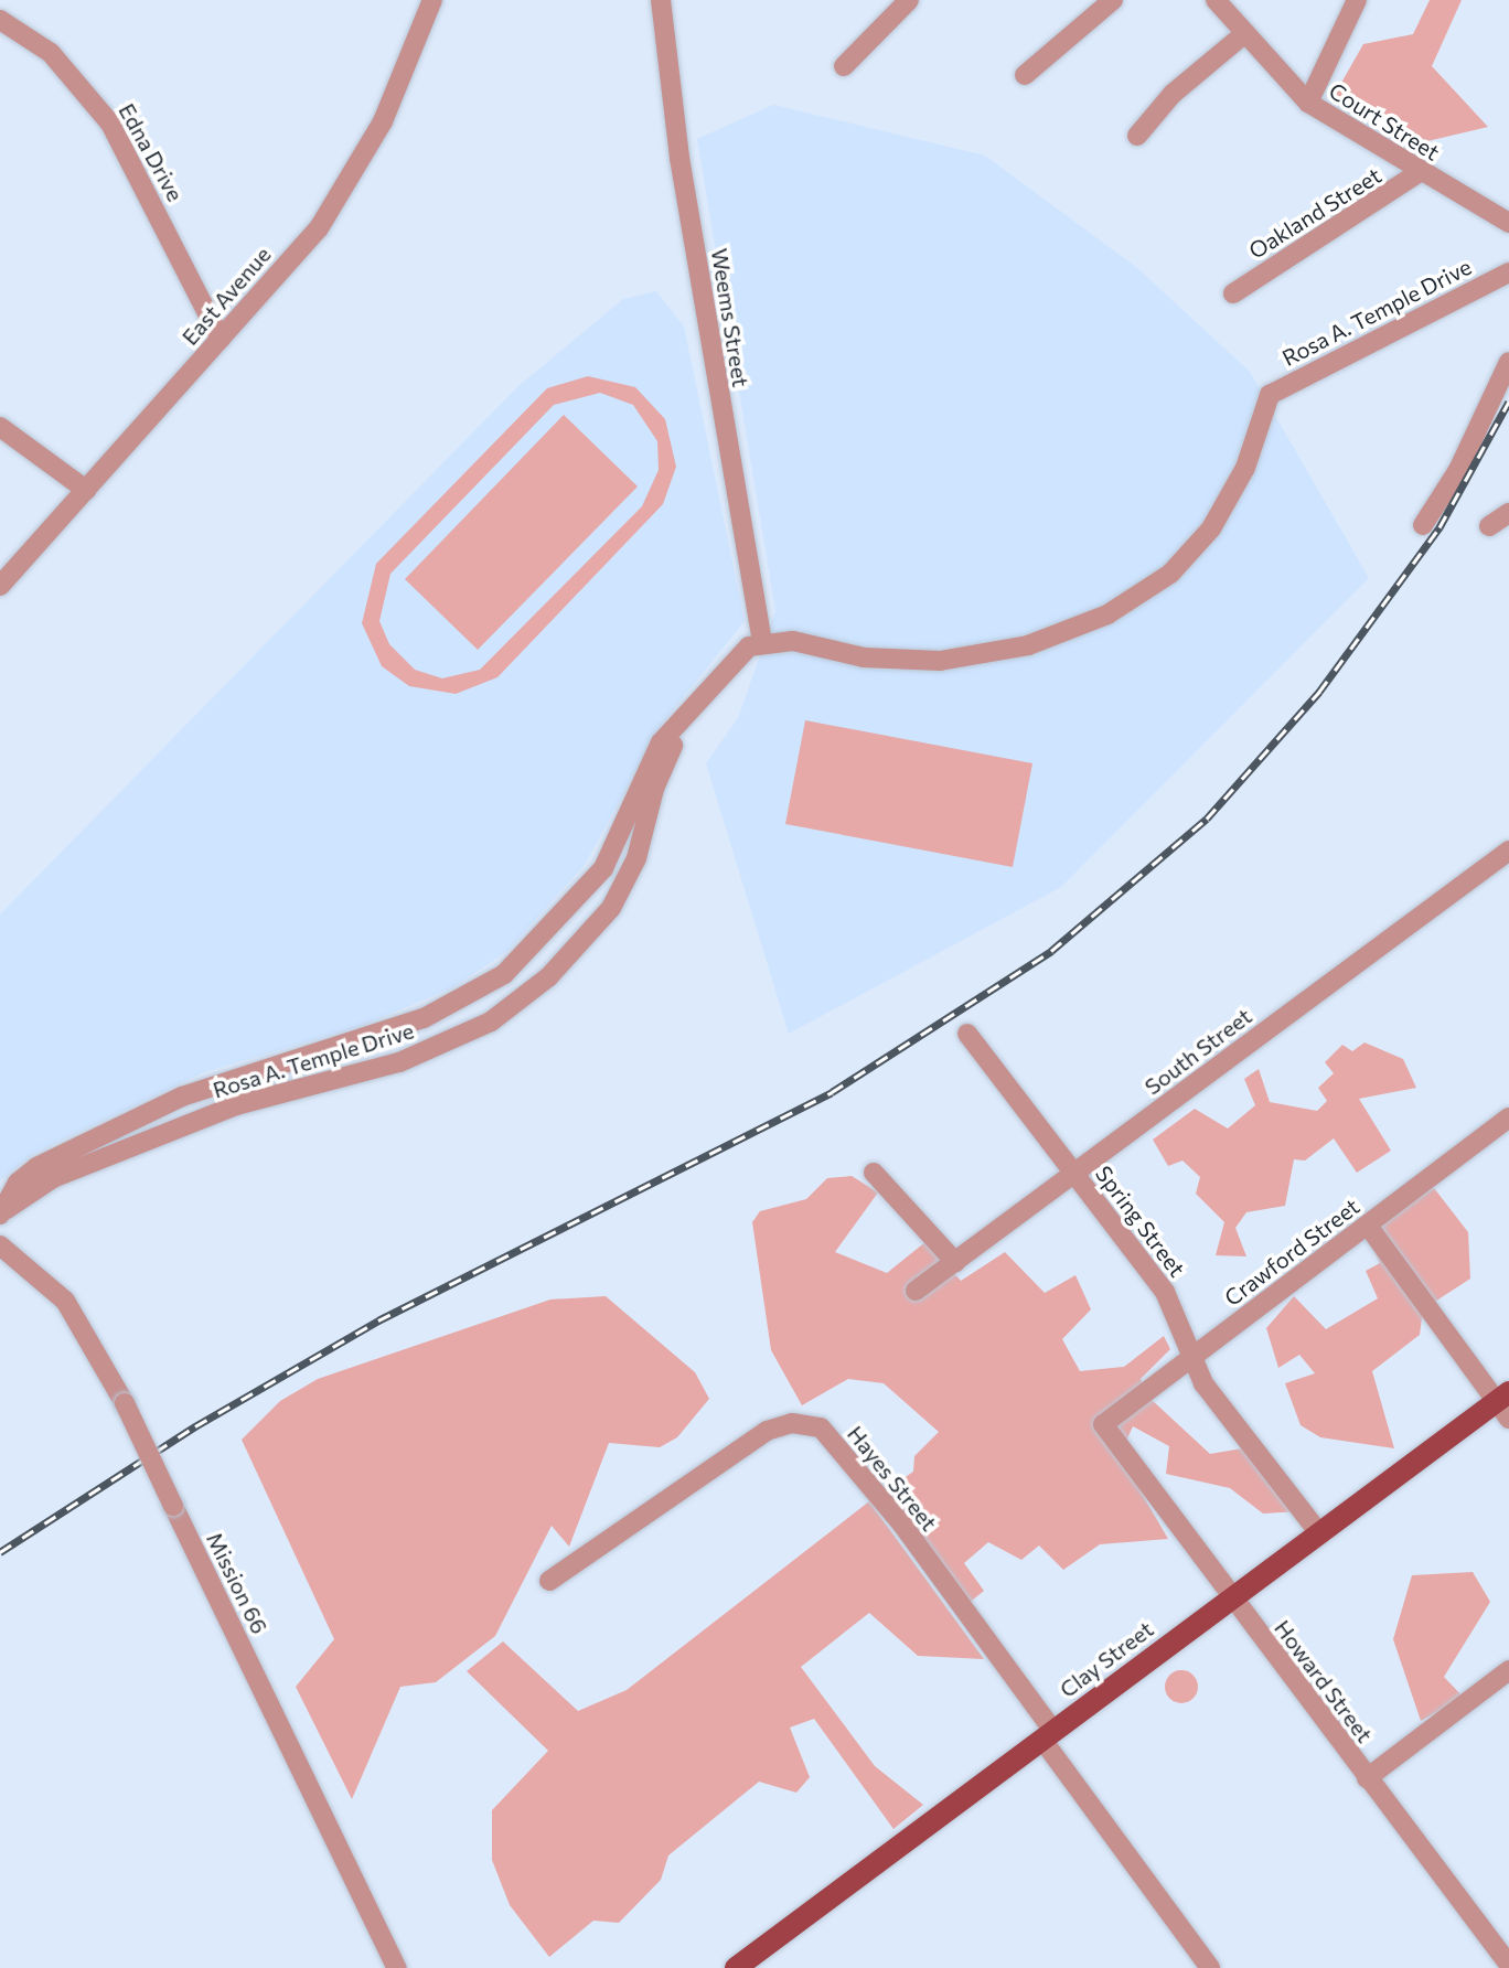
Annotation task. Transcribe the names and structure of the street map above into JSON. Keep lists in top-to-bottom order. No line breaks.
{"streets":{"main road":["Clay Street"],"street":["Court Street","Edna Drive","Oakland Street","East Avenue","Rosa A. Temple Drive","Weems Street","South Street","Spring Street","Crawford Street","Hayes Street","Mission 66","Howard Street"]},"crossings":[["Court Street","Oakland Street"],["Edna Drive","East Avenue"],["Rosa A. Temple Drive","Weems Street"],["South Street","Spring Street"],["Spring Street","Crawford Street"],["Spring Street","Clay Street"],["Crawford Street","Howard Street"],["Hayes Street","Clay Street"],["Clay Street","Howard Street"]]}
